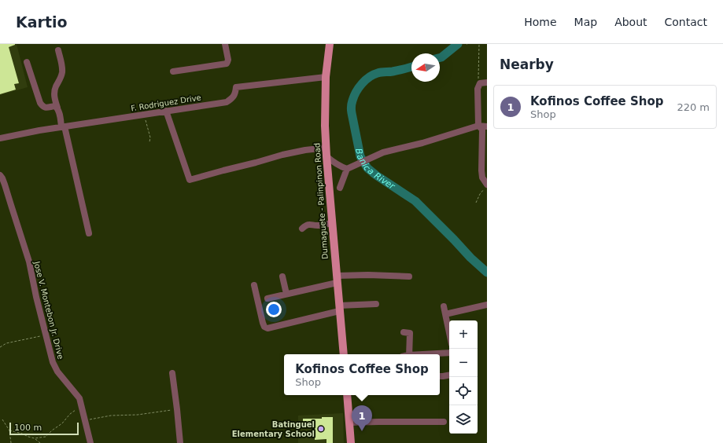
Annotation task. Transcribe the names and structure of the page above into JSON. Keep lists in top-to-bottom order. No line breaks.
{"streets":{"main road":["Dumaguete - Palinpinon Road"],"street":["F. Rodriguez Drive","Jose V. Montebon Jr. Drive"]},"crossings":[["F. Rodriguez Drive","Dumaguete - Palinpinon Road"]],"water":["Banica River"],"places":["Batinguel Elementary School"],"scale_bar":"100 m","north":"left","page":{"header":"Kartio","nav":["Home","Map","About","Contact"],"heading":"Nearby","list":[{"mark":"1","name":"Kofinos Coffee Shop","note":"Shop","value":"220 m"}],"map_buttons":["+","−"],"popup":["Kofinos Coffee Shop","Shop"],"pins":"1","scale":"100 m"}}
